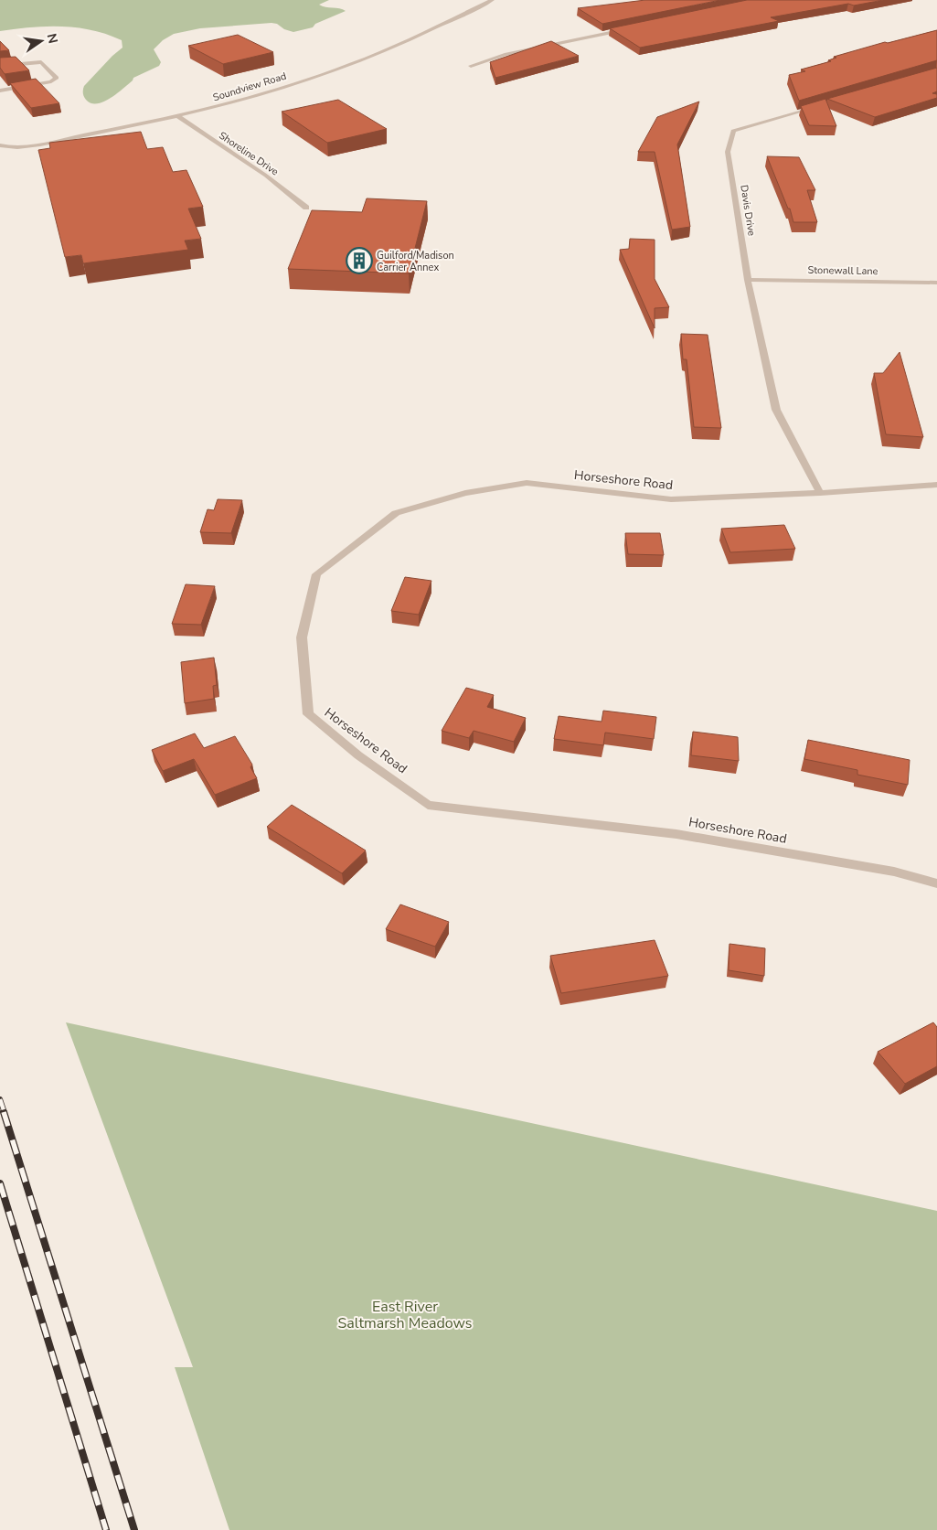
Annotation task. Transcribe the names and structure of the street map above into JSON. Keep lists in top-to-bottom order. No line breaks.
{"streets":{"street":["Soundview Road","Shoreline Drive","Davis Drive","Stonewall Lane","Horseshore Road"]},"crossings":[["Soundview Road","Shoreline Drive"],["Davis Drive","Stonewall Lane"],["Davis Drive","Horseshore Road"]],"parks":["East River Saltmarsh Meadows"],"places":{"building":["Guilford/Madison Carrier Annex"]},"north":"right"}
